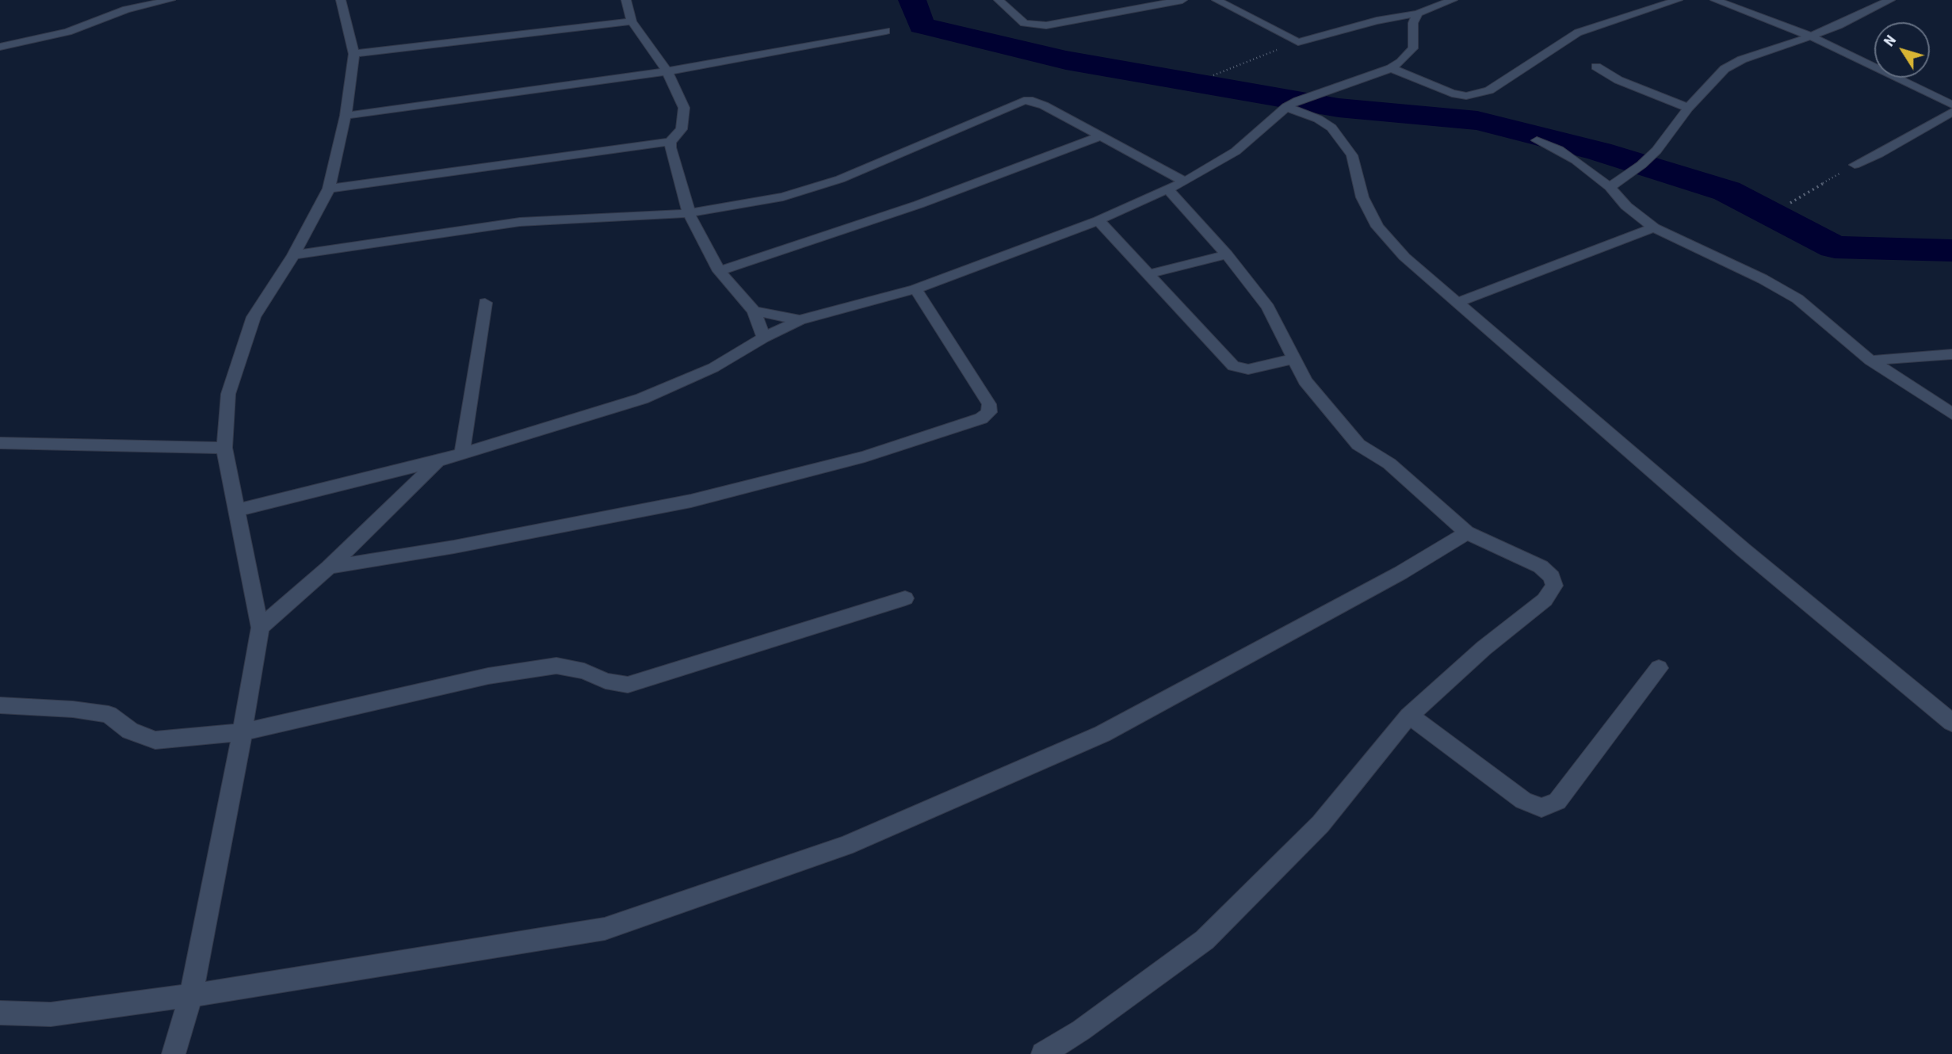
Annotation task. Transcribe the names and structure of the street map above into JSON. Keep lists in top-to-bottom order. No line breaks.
{"north":"top left"}
